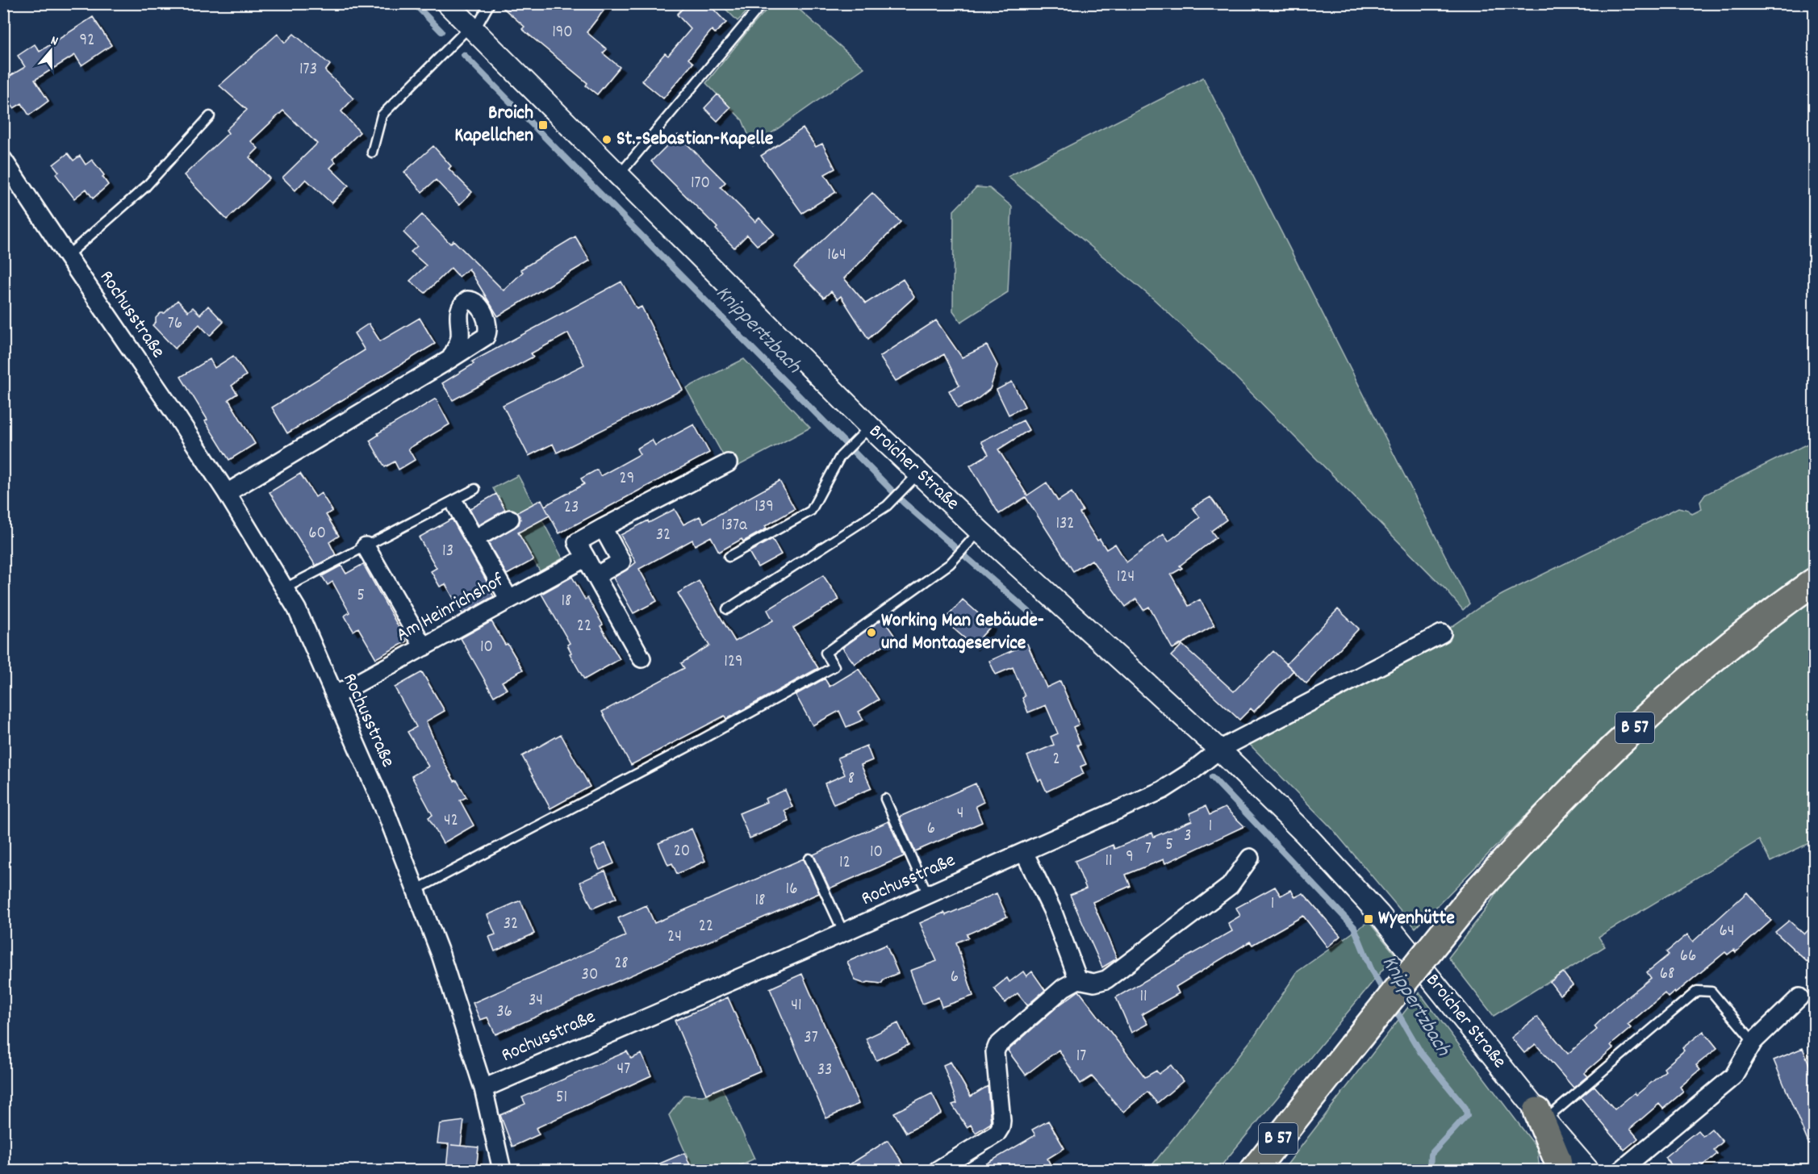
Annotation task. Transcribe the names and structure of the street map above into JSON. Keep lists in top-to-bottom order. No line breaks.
{"streets":{"main road":["B 57"],"street":["Rochusstraße","Broicher Straße","Am Heinrichshof"]},"crossings":[["Rochusstraße","Broicher Straße"],["Rochusstraße","Am Heinrichshof"]],"water":["Knippertzbach"],"places":{"transit":["Broich Kapellchen","Wyenhütte"],"other":["St.-Sebastian-Kapelle","Working Man Gebäude- und Montageservice"]},"house_numbers":["190","92","173","170","164","76","29","139","23","132","137a","60","32","13","124","5","18","22","10","129","2","8","4","42","1","6","3","5","7","20","10","9","11","12","16","18","1","32","22","64","24","66","28","68","30","6","11","34","41","36","37","17","47","33","51"],"north":"top"}
